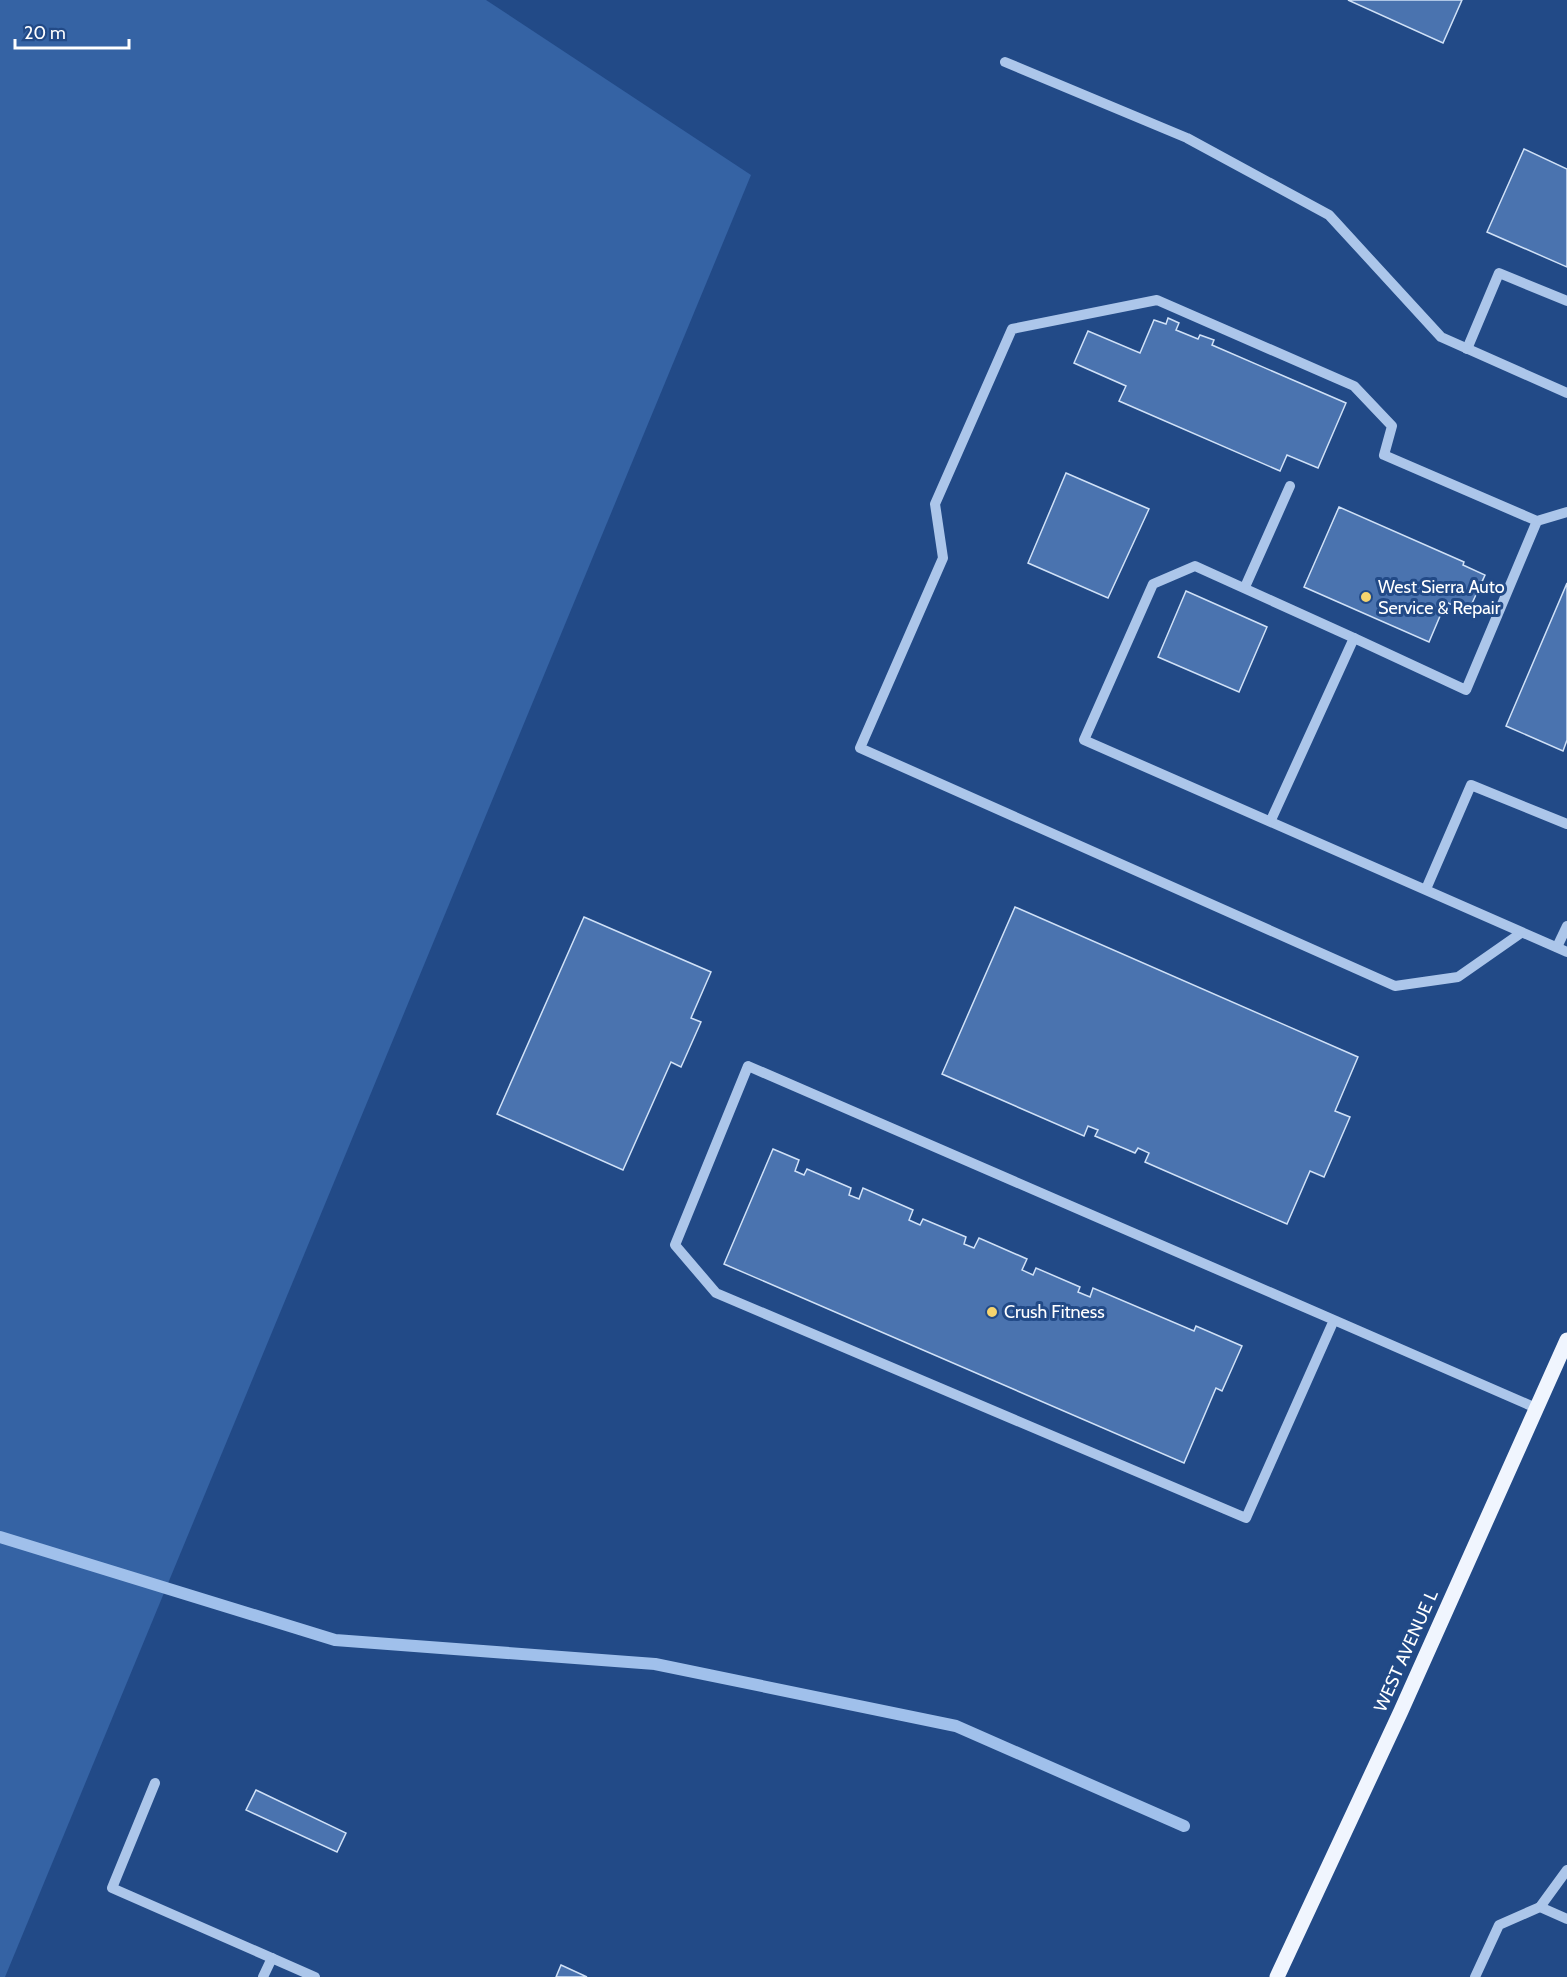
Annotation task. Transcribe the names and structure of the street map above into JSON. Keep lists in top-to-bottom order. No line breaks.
{"streets":{"main road":["WEST AVENUE L"]},"places":["West Sierra Auto Service & Repair","Crush Fitness"],"scale_bar":"20 m"}
